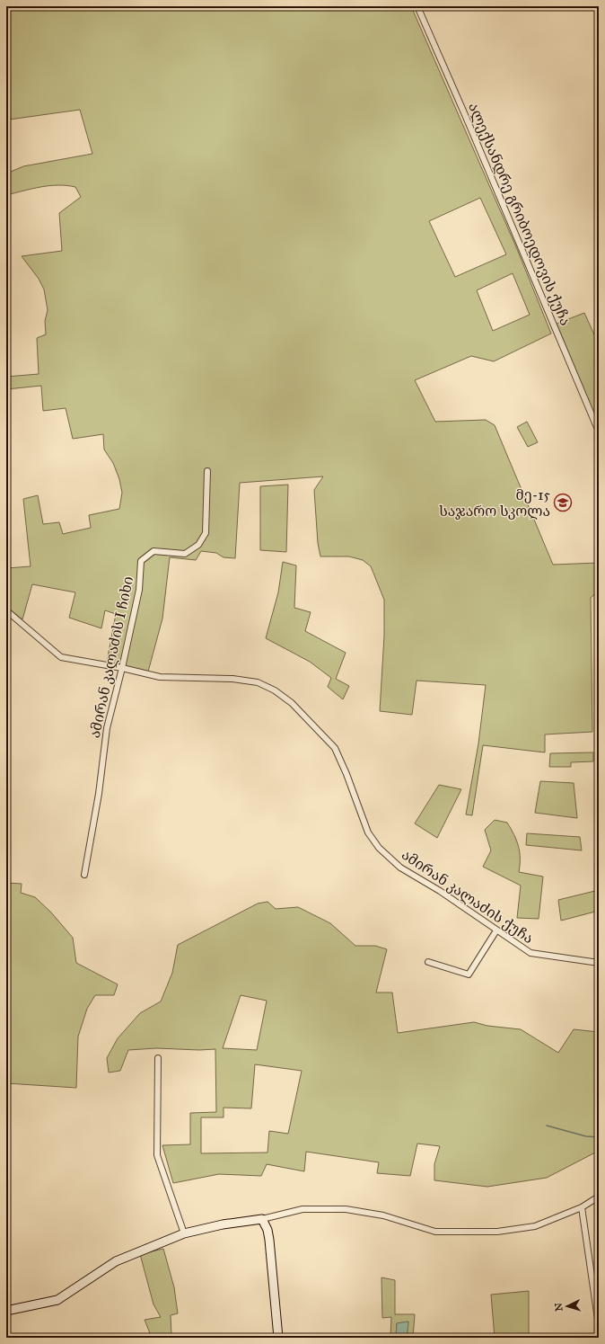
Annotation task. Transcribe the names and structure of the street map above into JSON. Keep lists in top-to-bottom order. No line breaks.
{"streets":{"street":["ალექსანდრე გრიბოედოვის ქუჩა","ამირან კალაძის I ჩიხი","ამირან კალაძის ქუჩა"]},"crossings":[["ამირან კალაძის I ჩიხი","ამირან კალაძის ქუჩა"]],"places":{"school or university":["მე-15 საჯარო სკოლა"]},"north":"left"}
